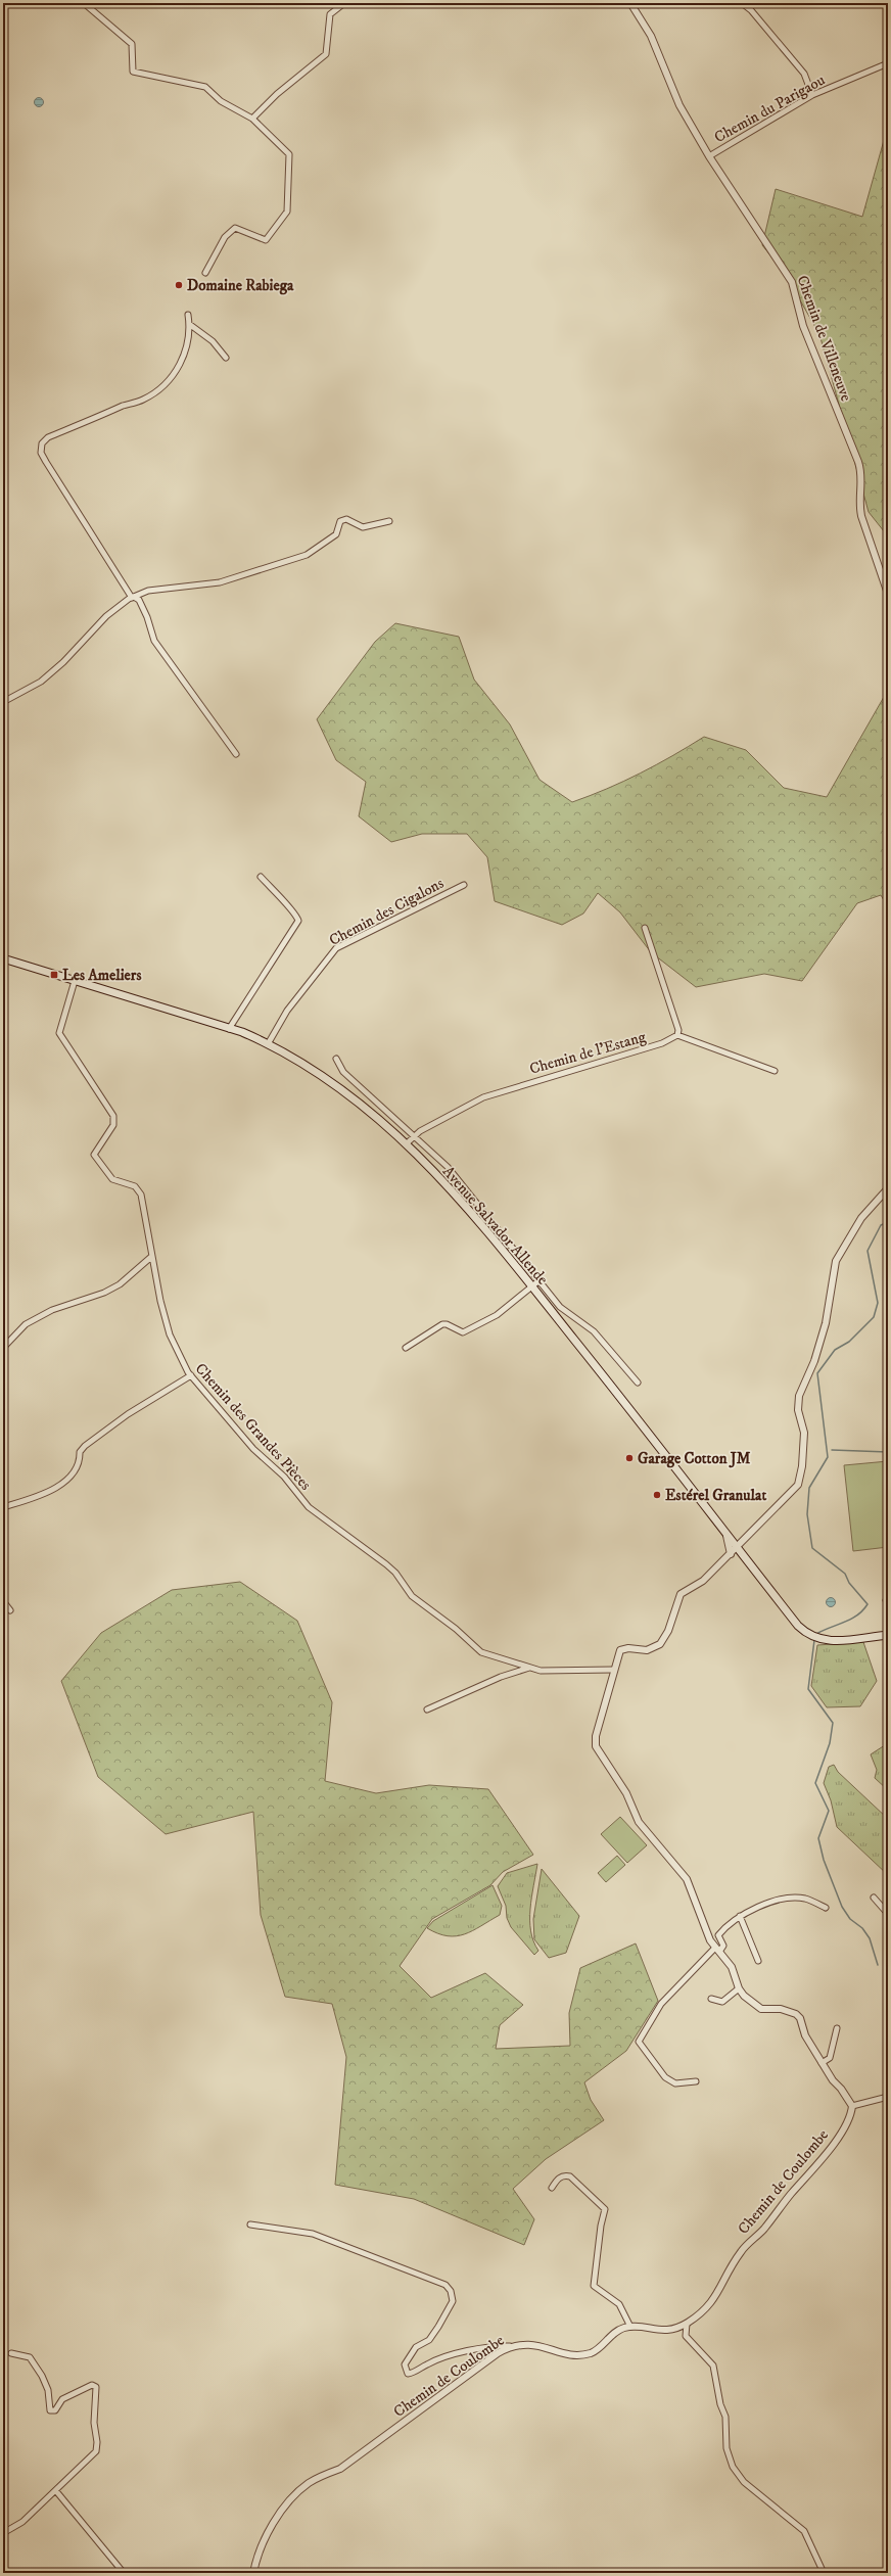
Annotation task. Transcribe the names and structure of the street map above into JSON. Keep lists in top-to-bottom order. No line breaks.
{"streets":{"main road":["Avenue Salvador Allende"],"street":["Chemin du Parigaou","Chemin de Villeneuve","Chemin des Cigalons","Chemin de l'Estang","Chemin des Grandes Pièces","Chemin de Coulombe"]},"crossings":[["Chemin du Parigaou","Chemin de Villeneuve"],["Chemin des Cigalons","Avenue Salvador Allende"],["Chemin de l'Estang","Avenue Salvador Allende"],["Avenue Salvador Allende","Chemin des Grandes Pièces"]],"places":{"other":["Domaine Rabiega","Garage Cotton JM","Estérel Granulat"],"transit":["Les Ameliers"]}}
